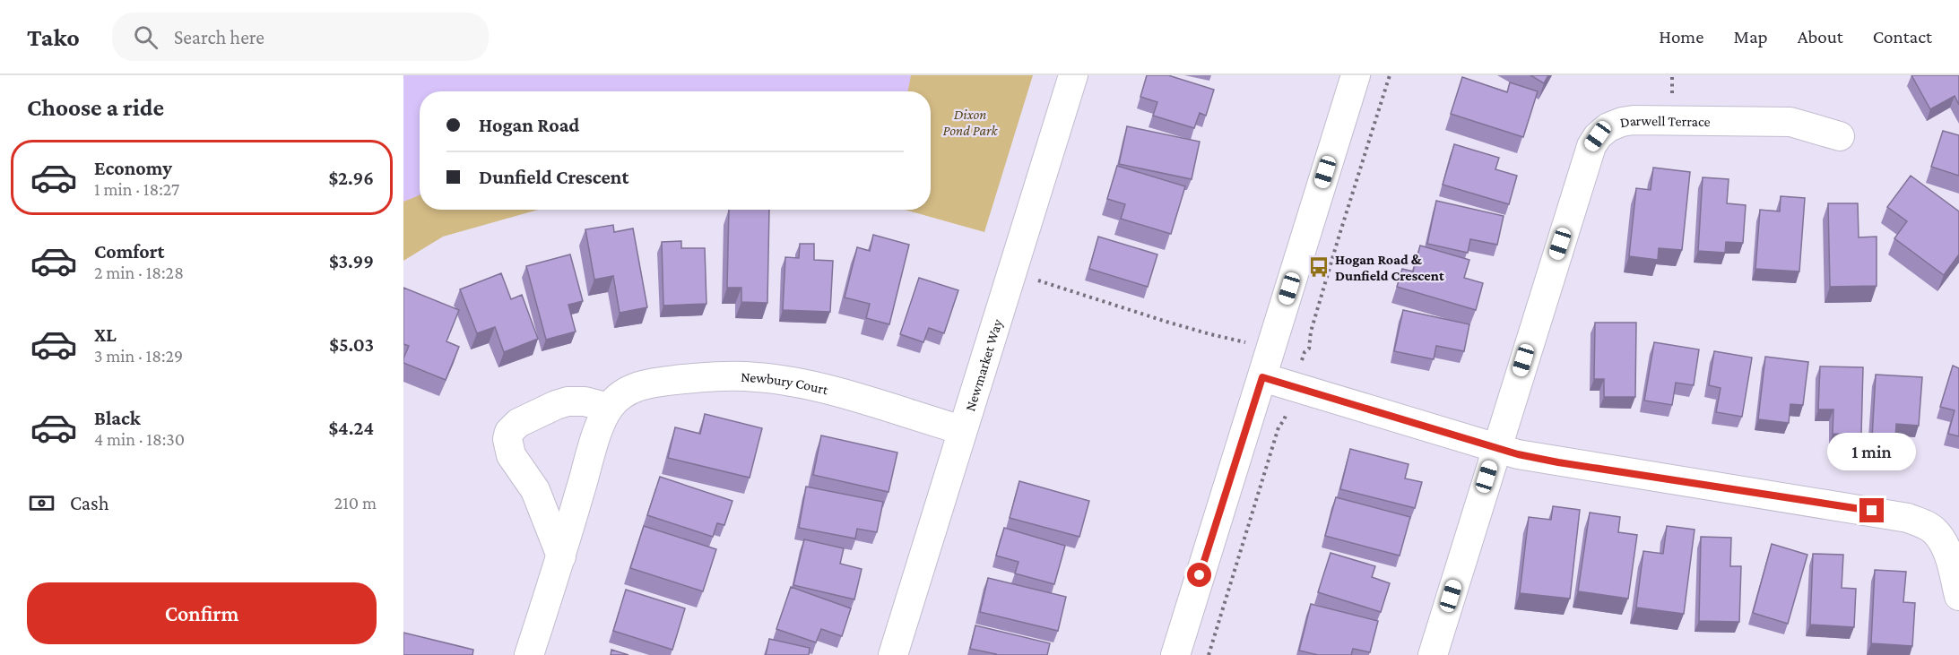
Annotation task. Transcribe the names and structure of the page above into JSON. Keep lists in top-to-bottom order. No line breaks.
{"streets":{"street":["Darwell Terrace","Newmarket Way","Newbury Court"]},"crossings":[["Newmarket Way","Newbury Court"]],"parks":["Dixon Pond Park"],"places":{"bus stop":["Hogan Road & Dunfield Crescent"]},"page":{"header":"Tako","search":"Search here","nav":["Home","Map","About","Contact"],"heading":"Choose a ride","banner":["Hogan Road","Dunfield Crescent"],"list":[{"name":"Economy","note":"1 min · 18:27","value":"$2.96"},{"name":"Comfort","note":"2 min · 18:28","value":"$3.99"},{"name":"XL","note":"3 min · 18:29","value":"$5.03"},{"name":"Black","note":"4 min · 18:30","value":"$4.24"}],"bubble":"1 min","pay":["Cash","210 m"],"buttons":"Confirm"}}
